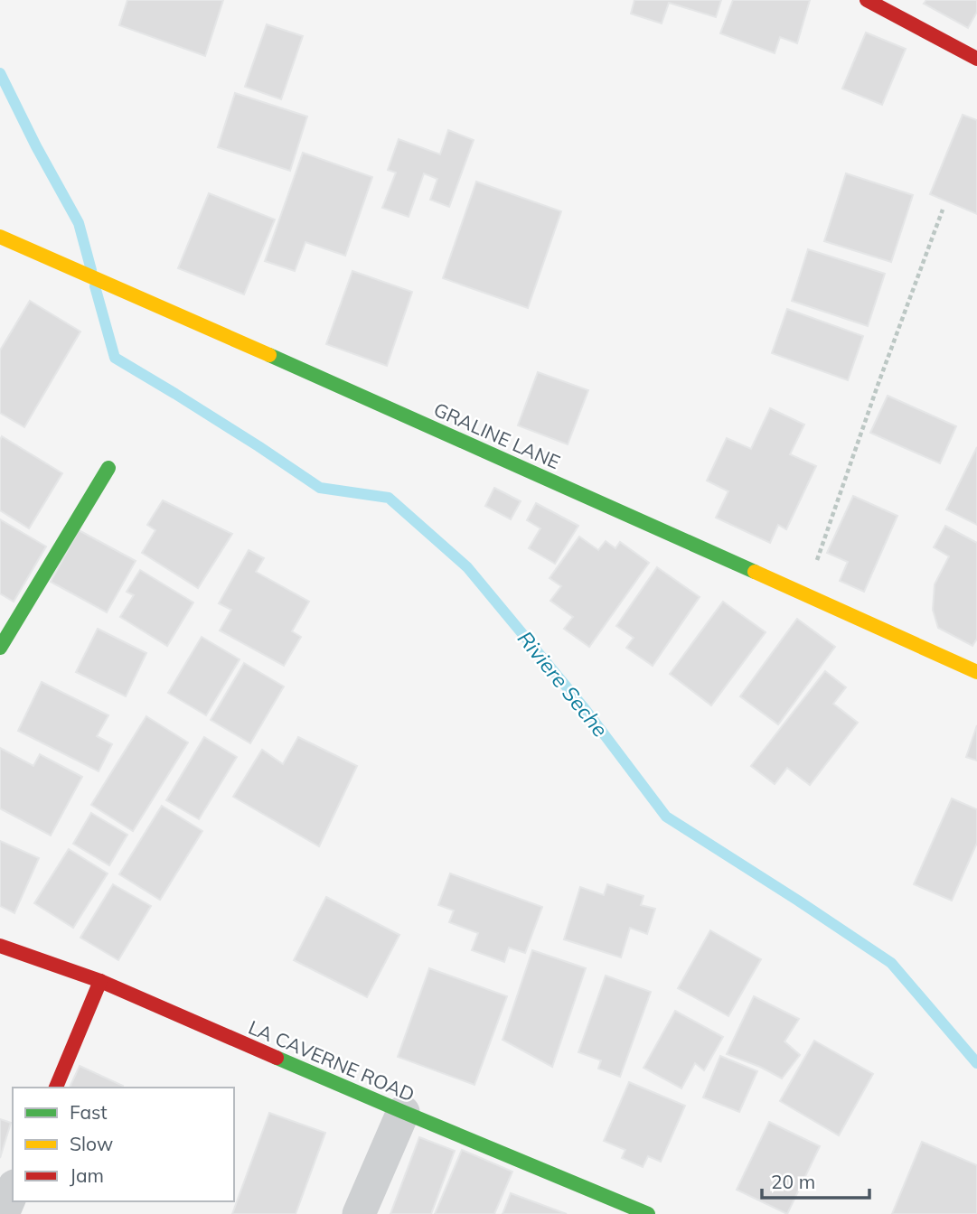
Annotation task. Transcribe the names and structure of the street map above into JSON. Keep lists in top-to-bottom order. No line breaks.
{"streets":{"street":["GRALINE LANE","LA CAVERNE ROAD"]},"water":["Riviere Seche"],"legend":["Fast","Slow","Jam"],"scale_bar":"20 m"}
